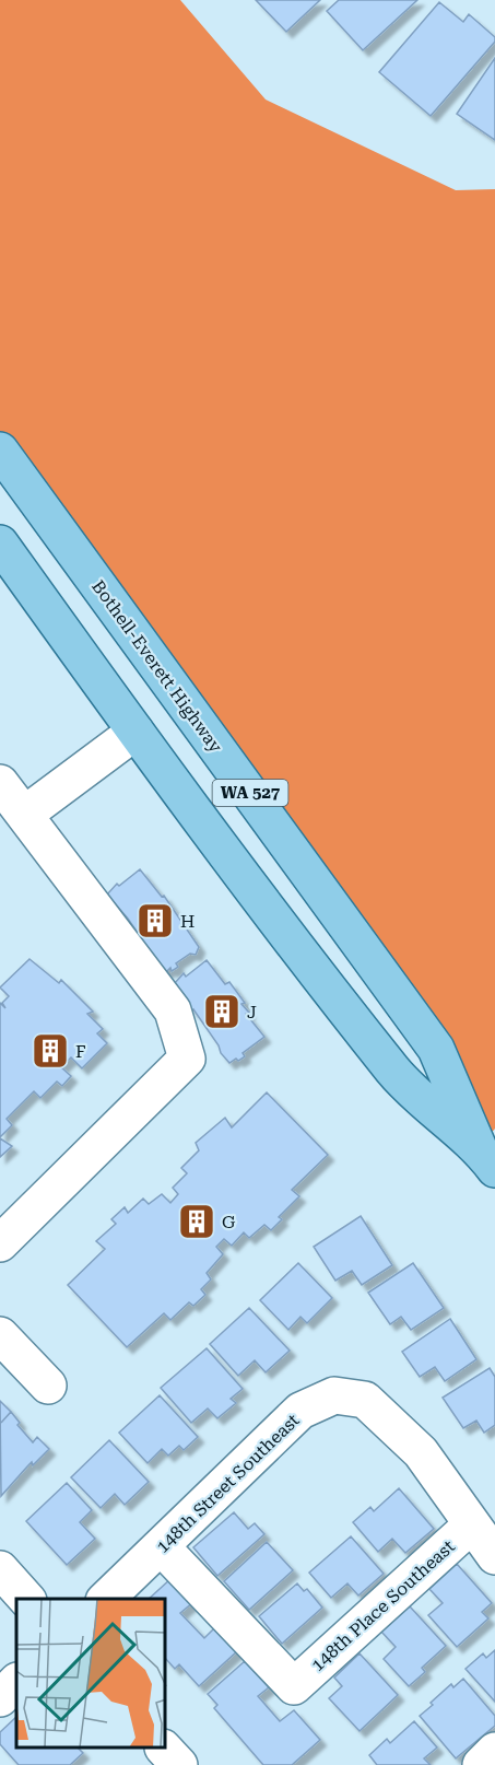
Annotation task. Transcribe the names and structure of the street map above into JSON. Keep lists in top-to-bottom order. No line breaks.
{"streets":{"main road":["Bothell-Everett Highway","WA 527"],"street":["148th Street Southeast","148th Place Southeast"]},"crossings":[["148th Street Southeast","148th Place Southeast"]],"places":{"building":["H","J","F","G"]}}
